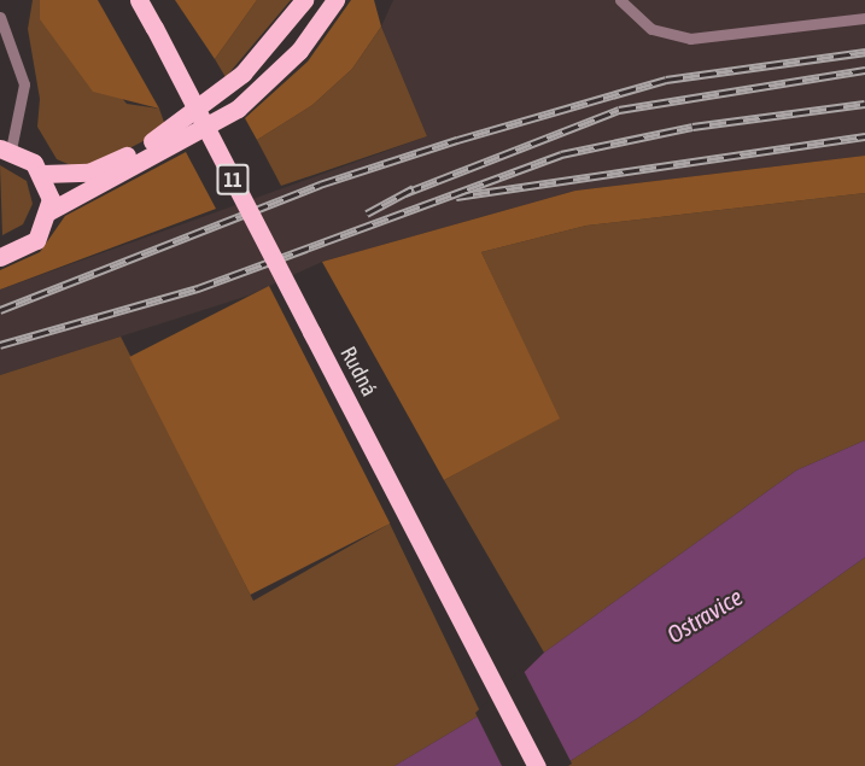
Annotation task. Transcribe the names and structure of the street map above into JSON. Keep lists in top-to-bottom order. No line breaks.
{"streets":{"main road":["11","Rudná"]},"water":["Ostravice"]}
